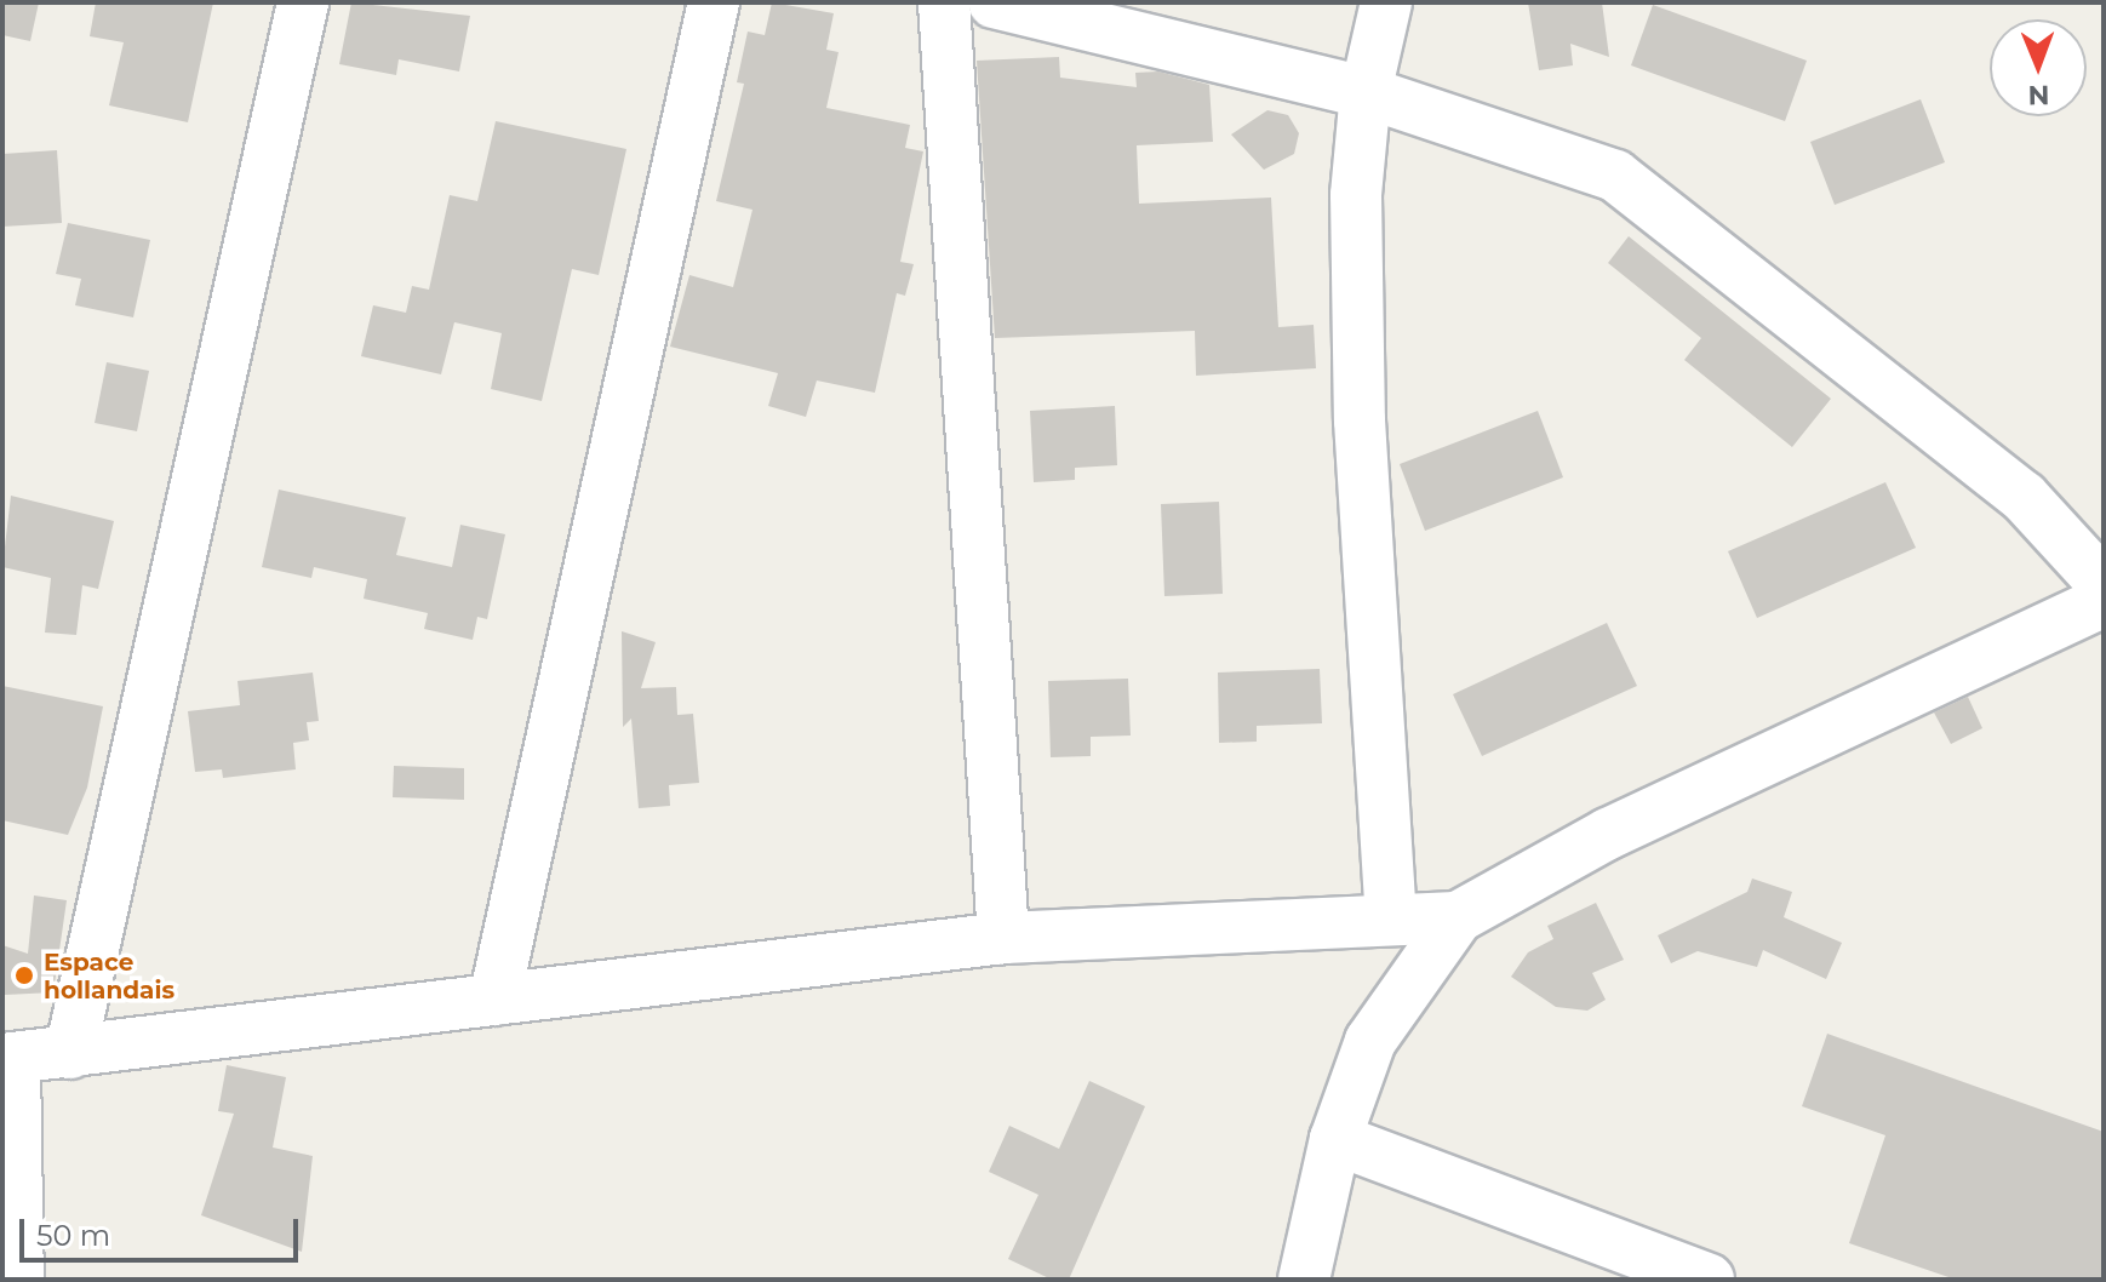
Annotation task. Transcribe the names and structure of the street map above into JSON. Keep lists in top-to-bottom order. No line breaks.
{"places":["Espace hollandais"],"scale_bar":"50 m","north":"bottom"}
